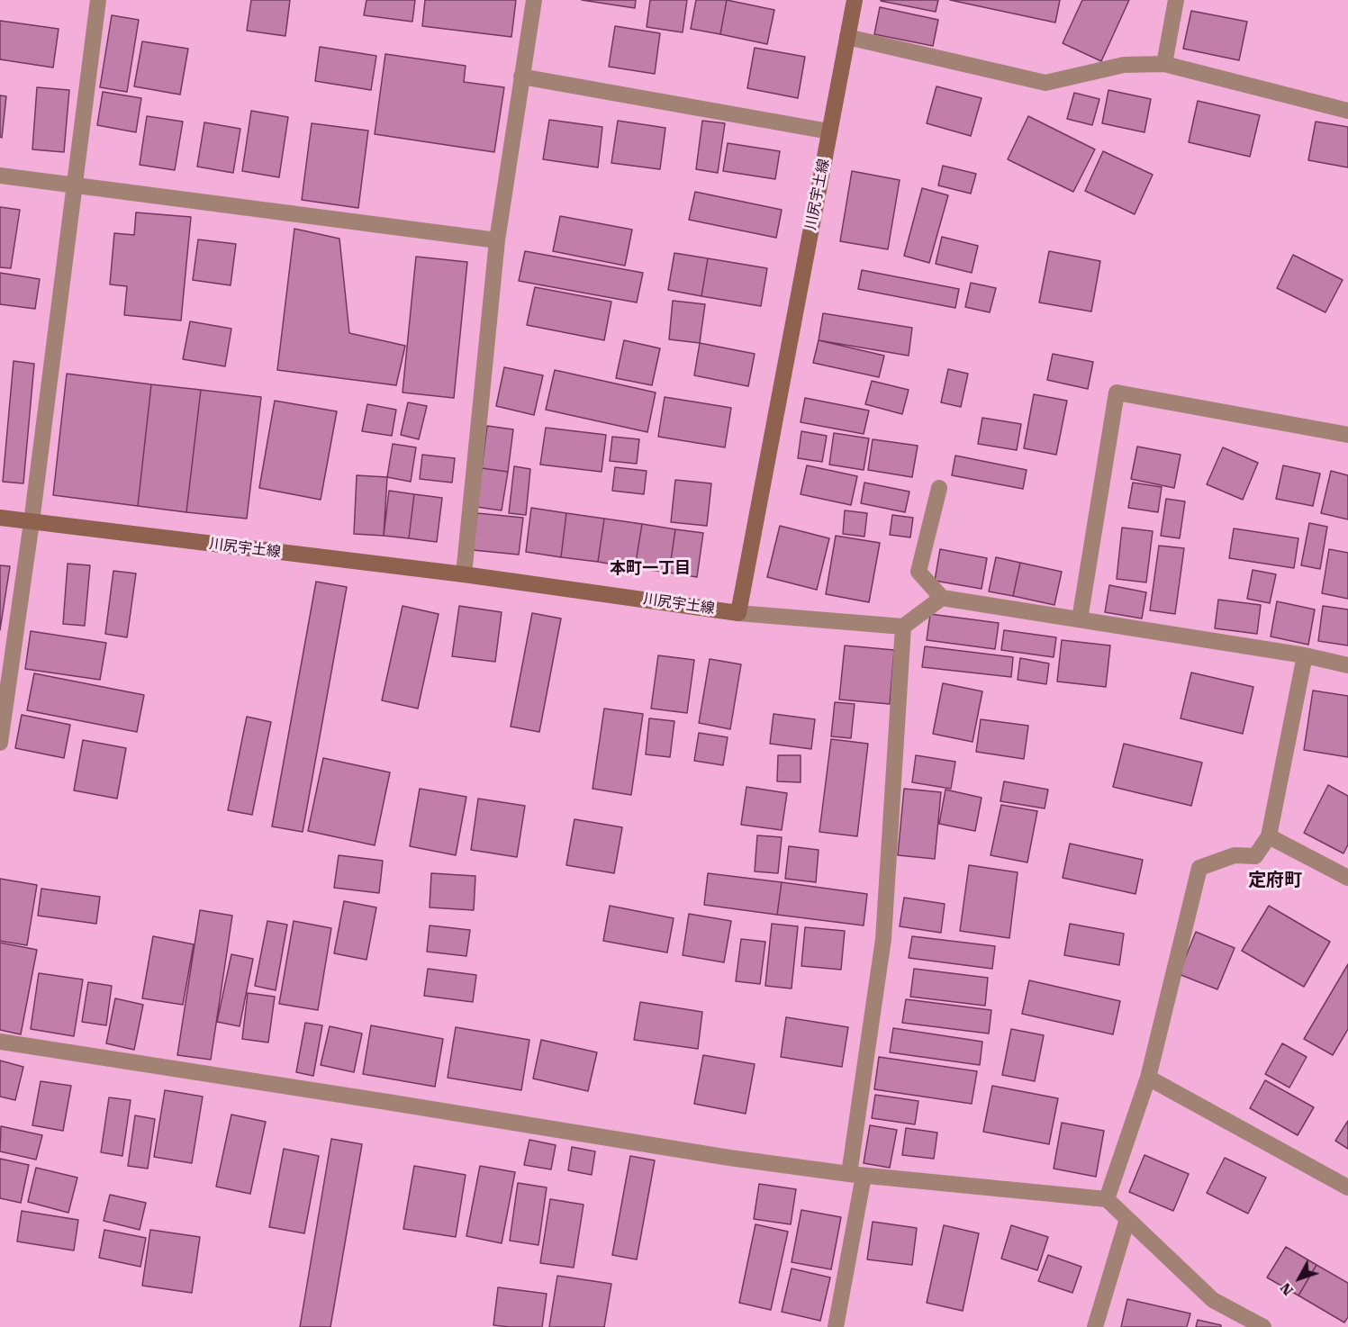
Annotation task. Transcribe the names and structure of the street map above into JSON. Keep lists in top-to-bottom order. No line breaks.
{"streets":{"main road":["川尻宇土線"]},"districts":["本町一丁目","定府町"],"north":"bottom left"}
